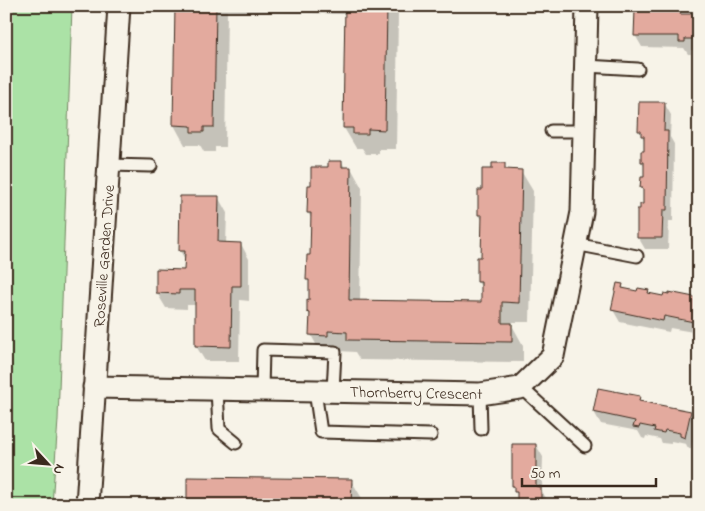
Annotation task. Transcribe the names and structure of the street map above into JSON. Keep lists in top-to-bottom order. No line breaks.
{"streets":{"street":["Roseville Garden Drive","Thornberry Crescent"]},"crossings":[["Roseville Garden Drive","Thornberry Crescent"]],"scale_bar":"50 m","north":"bottom right"}
